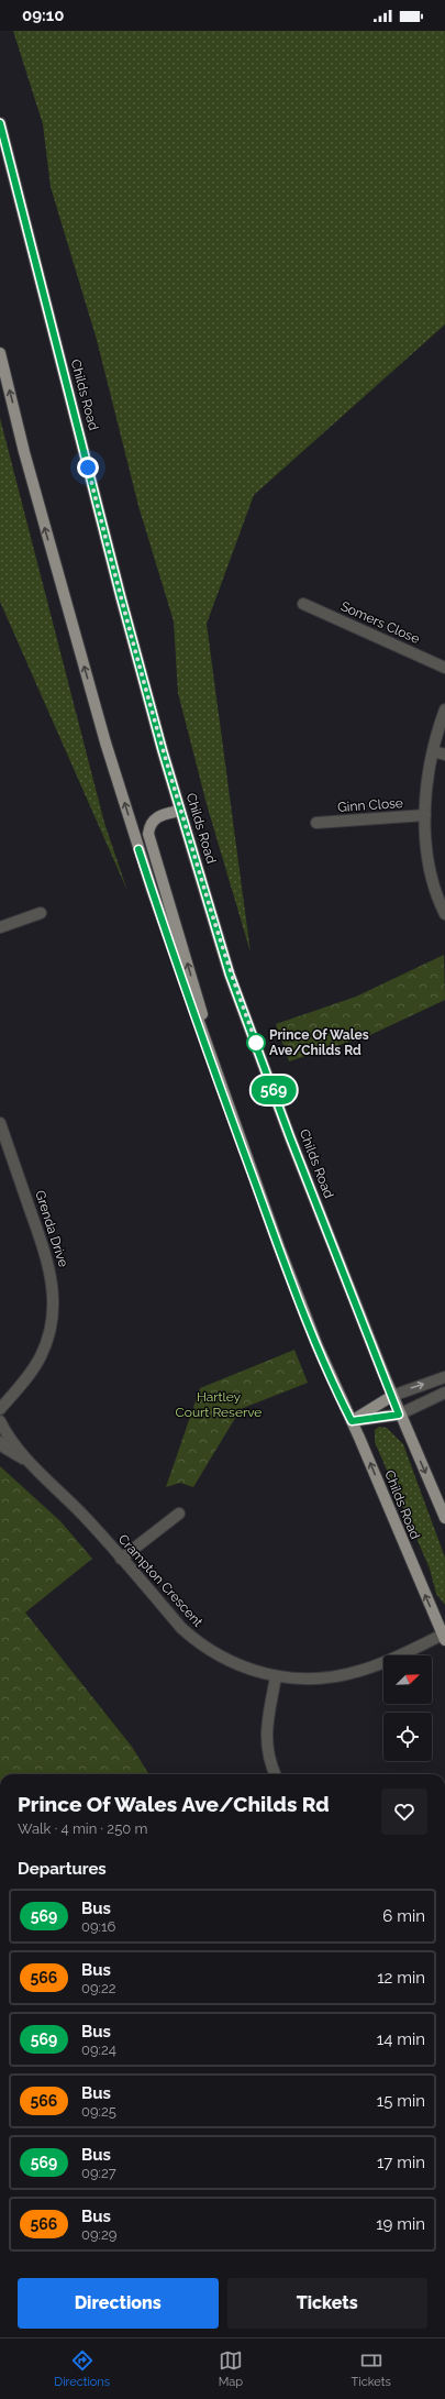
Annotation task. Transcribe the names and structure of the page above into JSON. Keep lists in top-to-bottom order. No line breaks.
{"streets":{"main road":["Childs Road"],"street":["Somers Close","Ginn Close","Grenda Drive","Crampton Crescent"]},"crossings":[["Childs Road","Crampton Crescent"]],"parks":["Hartley Court Reserve"],"places":["Prince Of Wales Ave/Childs Rd"],"lines":["bus line 569"],"north":"top right","page":{"status":"09:10","on_map":"569","heading":[["Prince Of Wales Ave/Childs Rd","Walk · 4 min · 250 m"],"Departures"],"list":[{"mark":"569","name":"Bus","note":"09:16","value":"6 min"},{"mark":"566","name":"Bus","note":"09:22","value":"12 min"},{"mark":"569","name":"Bus","note":"09:24","value":"14 min"},{"mark":"566","name":"Bus","note":"09:25","value":"15 min"},{"mark":"569","name":"Bus","note":"09:27","value":"17 min"},{"mark":"566","name":"Bus","note":"09:29","value":"19 min"}],"buttons":["Directions","Tickets"],"tabs":["Directions","Map","Tickets"]}}
